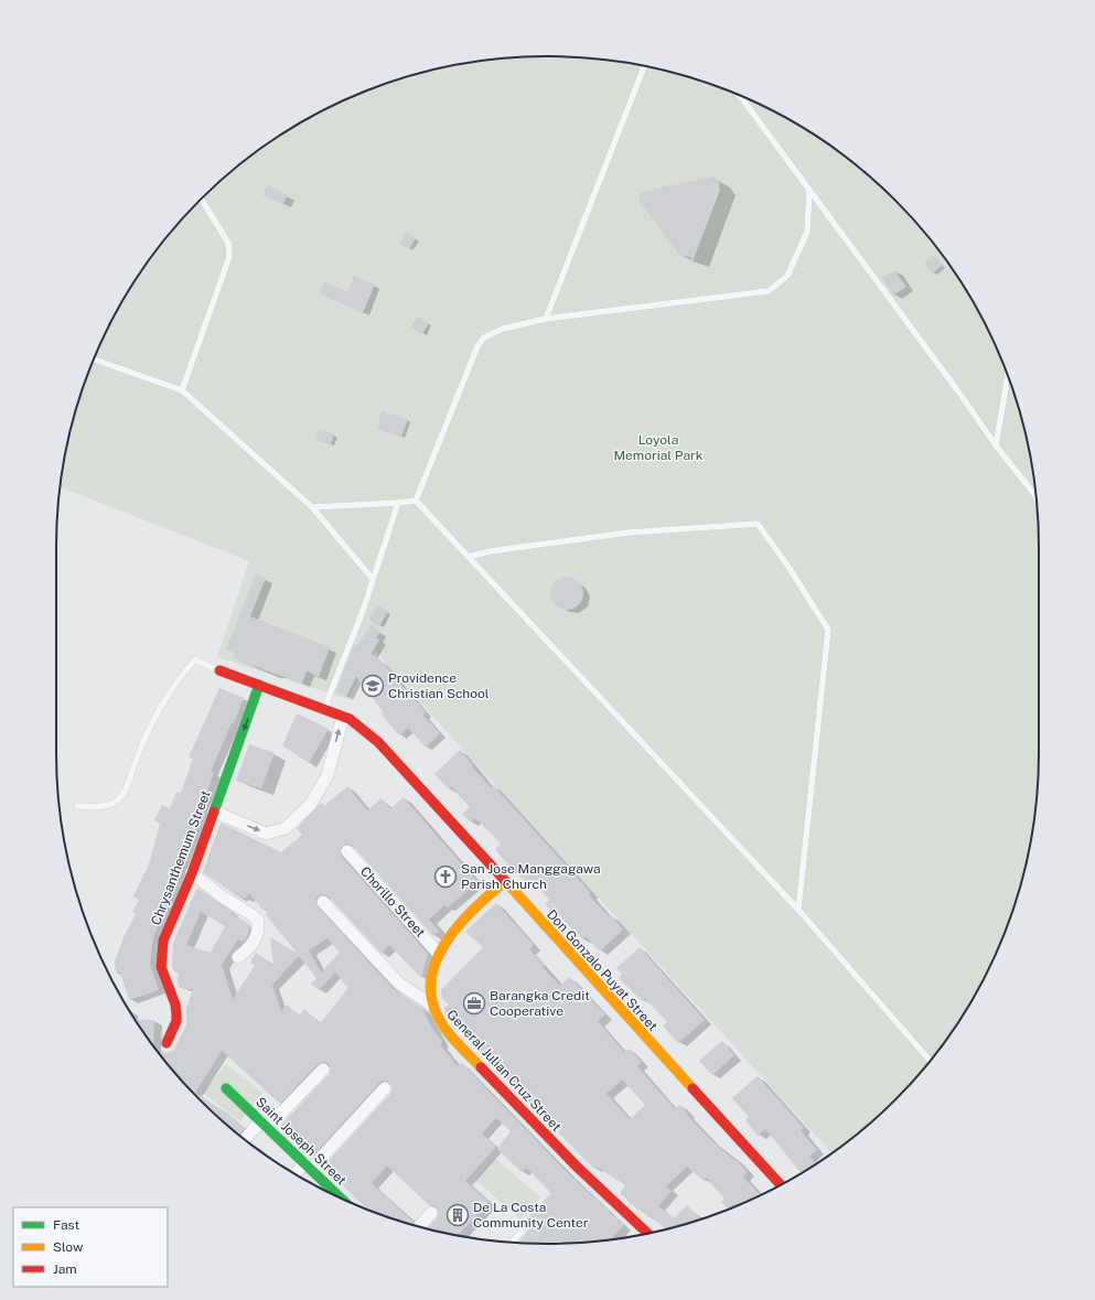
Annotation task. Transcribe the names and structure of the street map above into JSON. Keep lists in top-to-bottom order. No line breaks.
{"streets":{"street":["Chrysanthemum Street","Chorillo Street","Don Gonzalo Puyat Street","General Julian Cruz Street","Saint Joseph Street"]},"crossings":[["Chrysanthemum Street","Don Gonzalo Puyat Street"],["Chorillo Street","General Julian Cruz Street"],["Don Gonzalo Puyat Street","General Julian Cruz Street"]],"one_way":["Chrysanthemum Street"],"parks":["Loyola Memorial Park"],"places":{"school or university":["Providence Christian School"],"church":["San Jose Manggagawa Parish Church"],"office":["Barangka Credit Cooperative"],"building":["De La Costa Community Center"]},"legend":["Fast","Slow","Jam"]}
